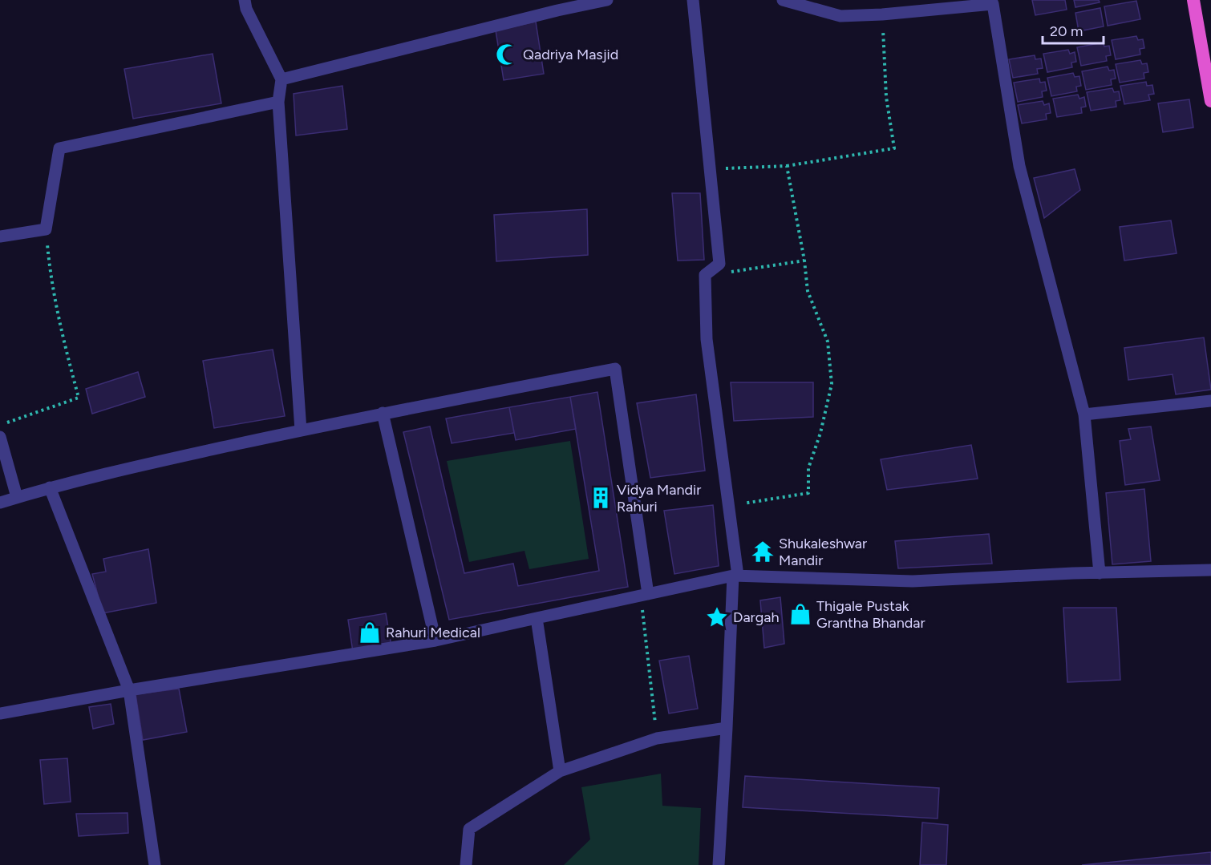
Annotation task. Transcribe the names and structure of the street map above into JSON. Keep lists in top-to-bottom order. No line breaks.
{"places":{"mosque":["Qadriya Masjid"],"building":["Vidya Mandir Rahuri"],"temple":["Shukaleshwar Mandir"],"shop":["Thigale Pustak Grantha Bhandar","Rahuri Medical"],"place":["Dargah"]},"scale_bar":"20 m"}
